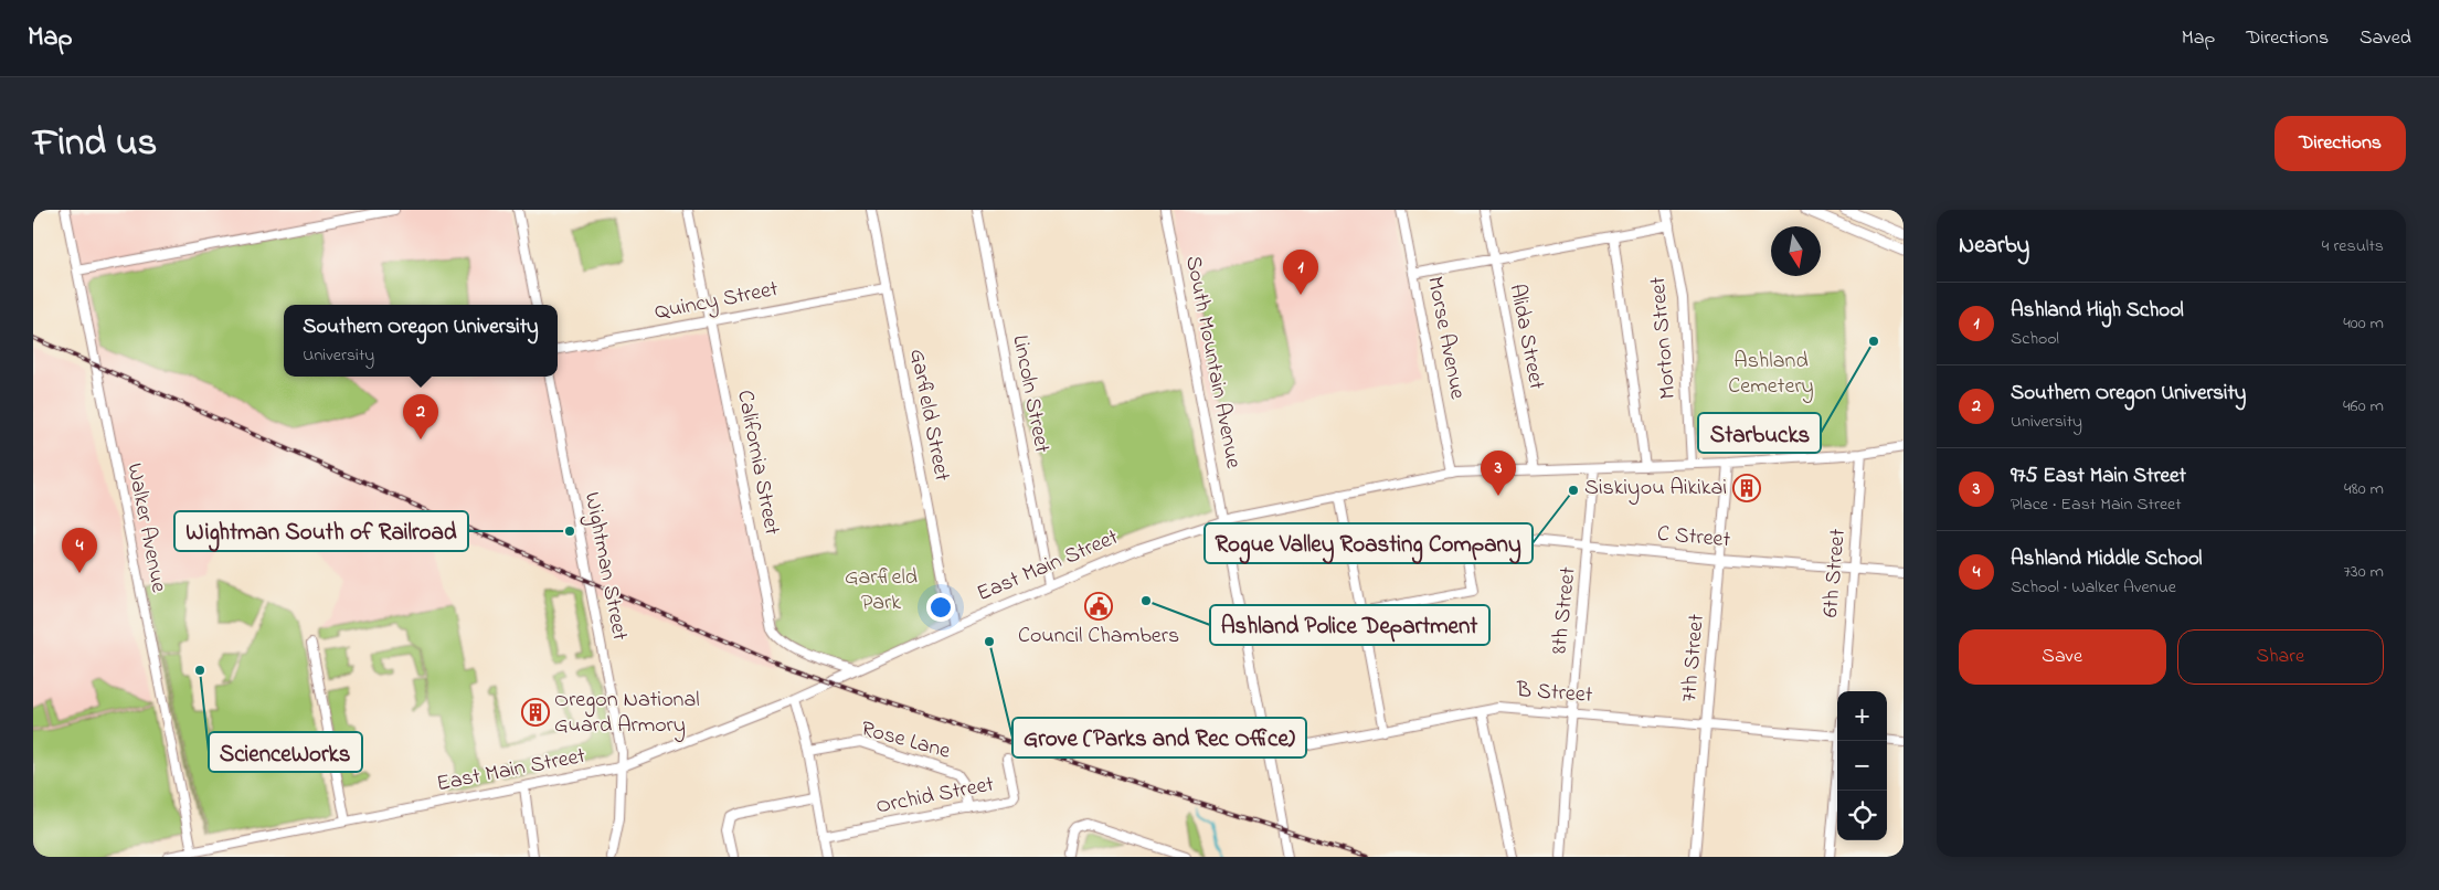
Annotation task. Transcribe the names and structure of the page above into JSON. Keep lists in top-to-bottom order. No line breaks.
{"streets":{"street":["Quincy Street","Alida Street","Morse Avenue","Morton Street","South Mountain Avenue","Lincoln Street","Garfield Street","California Street","Walker Avenue","C Street","Wightman Street","East Main Street","6th Street","8th Street","7th Street","B Street","Rose Lane","Orchid Street"]},"crossings":[["Quincy Street","Garfield Street"],["Quincy Street","California Street"],["Alida Street","East Main Street"],["Morse Avenue","East Main Street"],["Morton Street","East Main Street"],["South Mountain Avenue","East Main Street"],["South Mountain Avenue","B Street"],["Lincoln Street","East Main Street"],["Garfield Street","East Main Street"],["California Street","East Main Street"],["Walker Avenue","East Main Street"],["C Street","6th Street"],["C Street","8th Street"],["C Street","7th Street"],["Wightman Street","East Main Street"],["East Main Street","6th Street"],["East Main Street","8th Street"],["East Main Street","7th Street"],["8th Street","B Street"],["7th Street","B Street"],["Rose Lane","Orchid Street"]],"parks":["Ashland Cemetery","Garfield Park"],"places":{"other":["Starbucks","Rogue Valley Roasting Company","Wightman South of Railroad","Ashland Police Department","Grove (Parks and Rec Office)","ScienceWorks"],"building":["Siskiyou Aikikai","Oregon National Guard Armory"],"public building":["Council Chambers"]},"north":"bottom","page":{"header":"Map","nav":["Map","Directions","Saved"],"title":"Find us","buttons":["Directions",["Save","Share"]],"heading":["Nearby","4 results"],"pins":["1","2","3","4"],"list":[{"mark":"1","name":"Ashland High School","note":"School","value":"400 m"},{"mark":"2","name":"Southern Oregon University","note":"University","value":"460 m"},{"mark":"3","name":"975 East Main Street","note":"Place · East Main Street","value":"480 m"},{"mark":"4","name":"Ashland Middle School","note":"School · Walker Avenue","value":"730 m"}],"popup":["Southern Oregon University","University"],"map_buttons":["+","−"]}}
